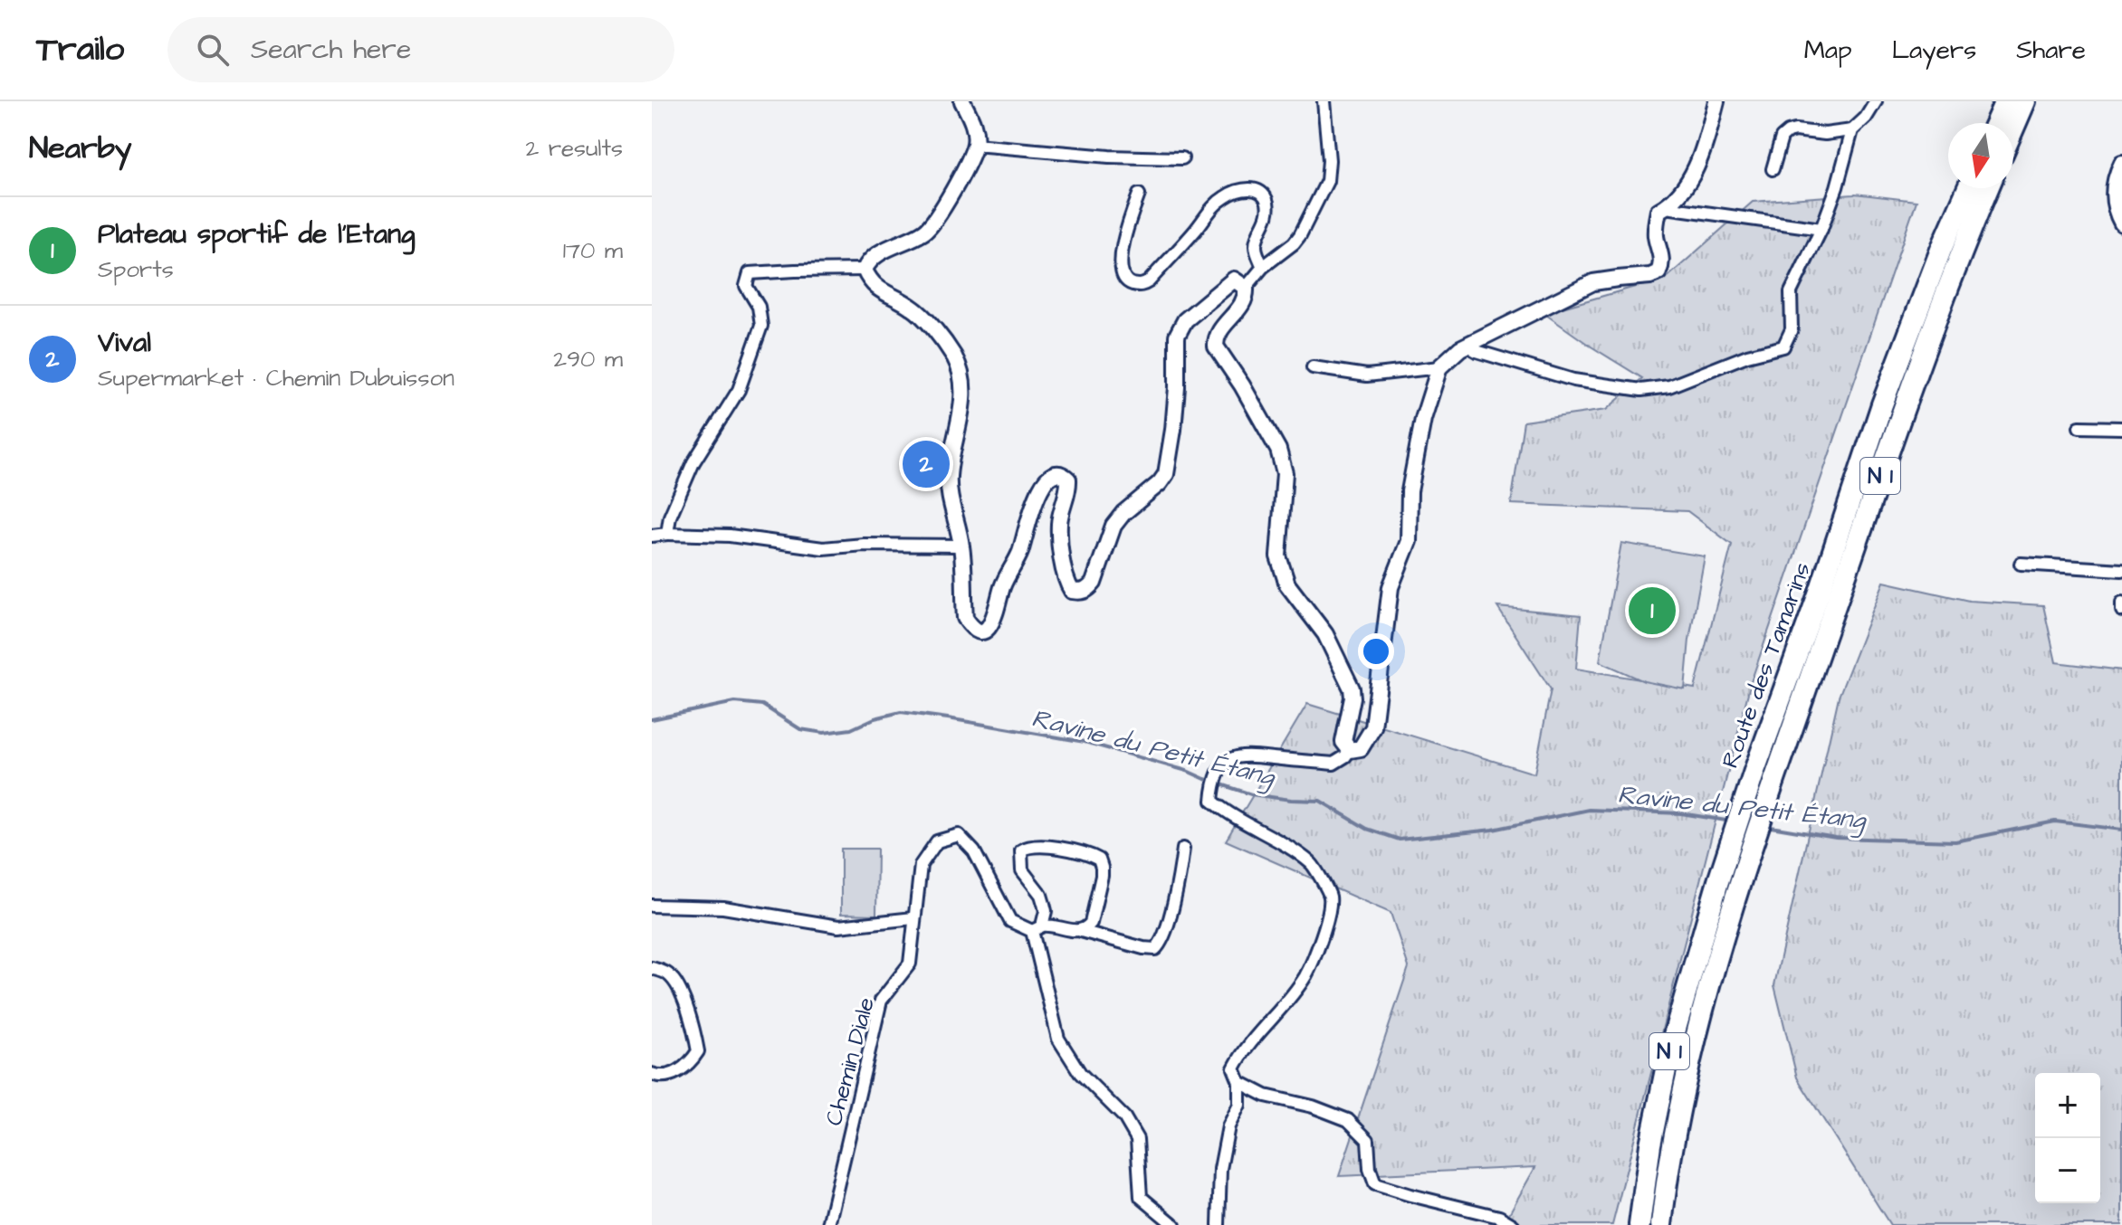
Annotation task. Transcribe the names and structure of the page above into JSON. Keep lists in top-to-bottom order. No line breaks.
{"streets":{"highway":["N 1","Route des Tamarins"],"street":["Chemin Diale"]},"water":["Ravine du Petit Étang"],"north":"bottom","page":{"header":"Trailo","search":"Search here","nav":["Map","Layers","Share"],"heading":["Nearby","2 results"],"list":[{"mark":"1","name":"Plateau sportif de l'Etang","note":"Sports","value":"170 m"},{"mark":"2","name":"Vival","note":"Supermarket · Chemin Dubuisson","value":"290 m"}],"pins":["2","1"],"map_buttons":["+","−"]}}
